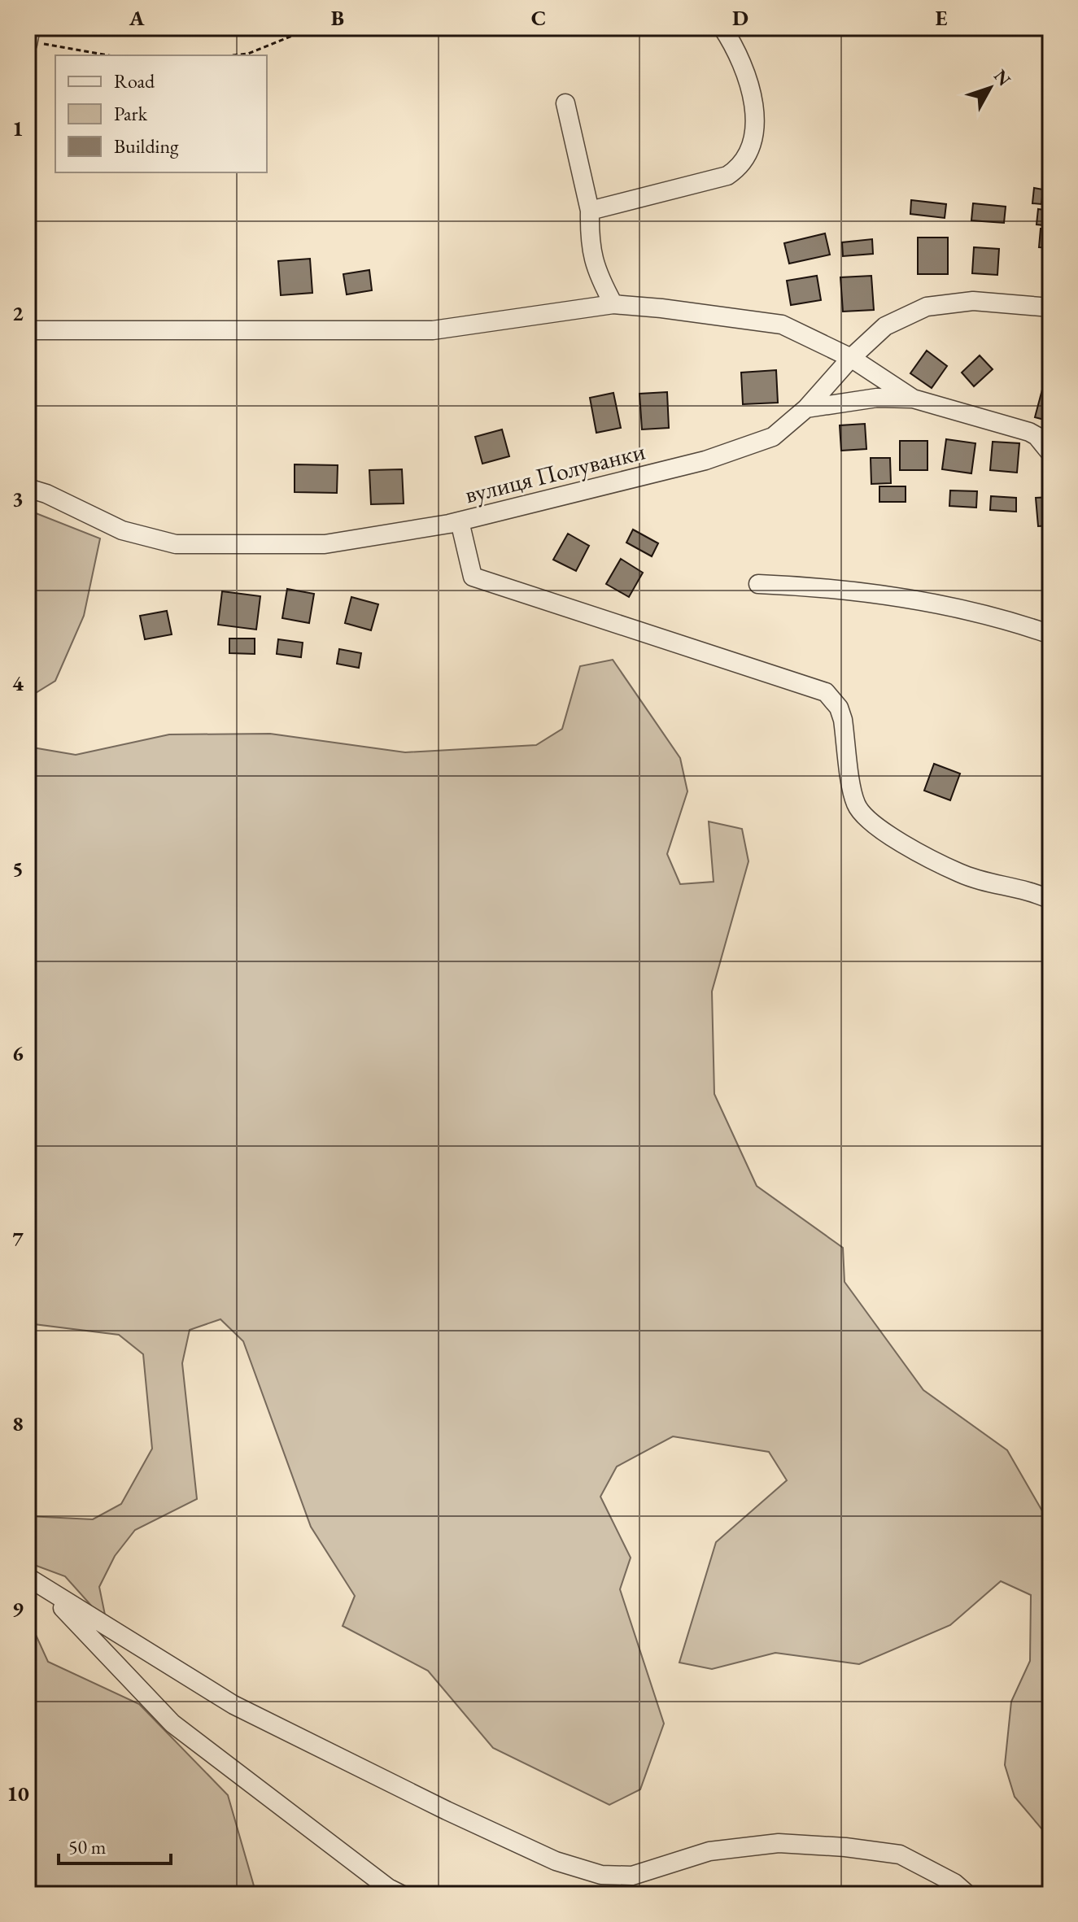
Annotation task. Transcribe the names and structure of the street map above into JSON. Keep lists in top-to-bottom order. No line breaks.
{"streets":{"street":["вулиця Полуванки"]},"legend":["Road","Park","Building"],"scale_bar":"50 m","north":"top right","grid":{"columns":["A","B","C","D","E"],"rows":["1","2","3","4","5","6","7","8","9","10"]}}
